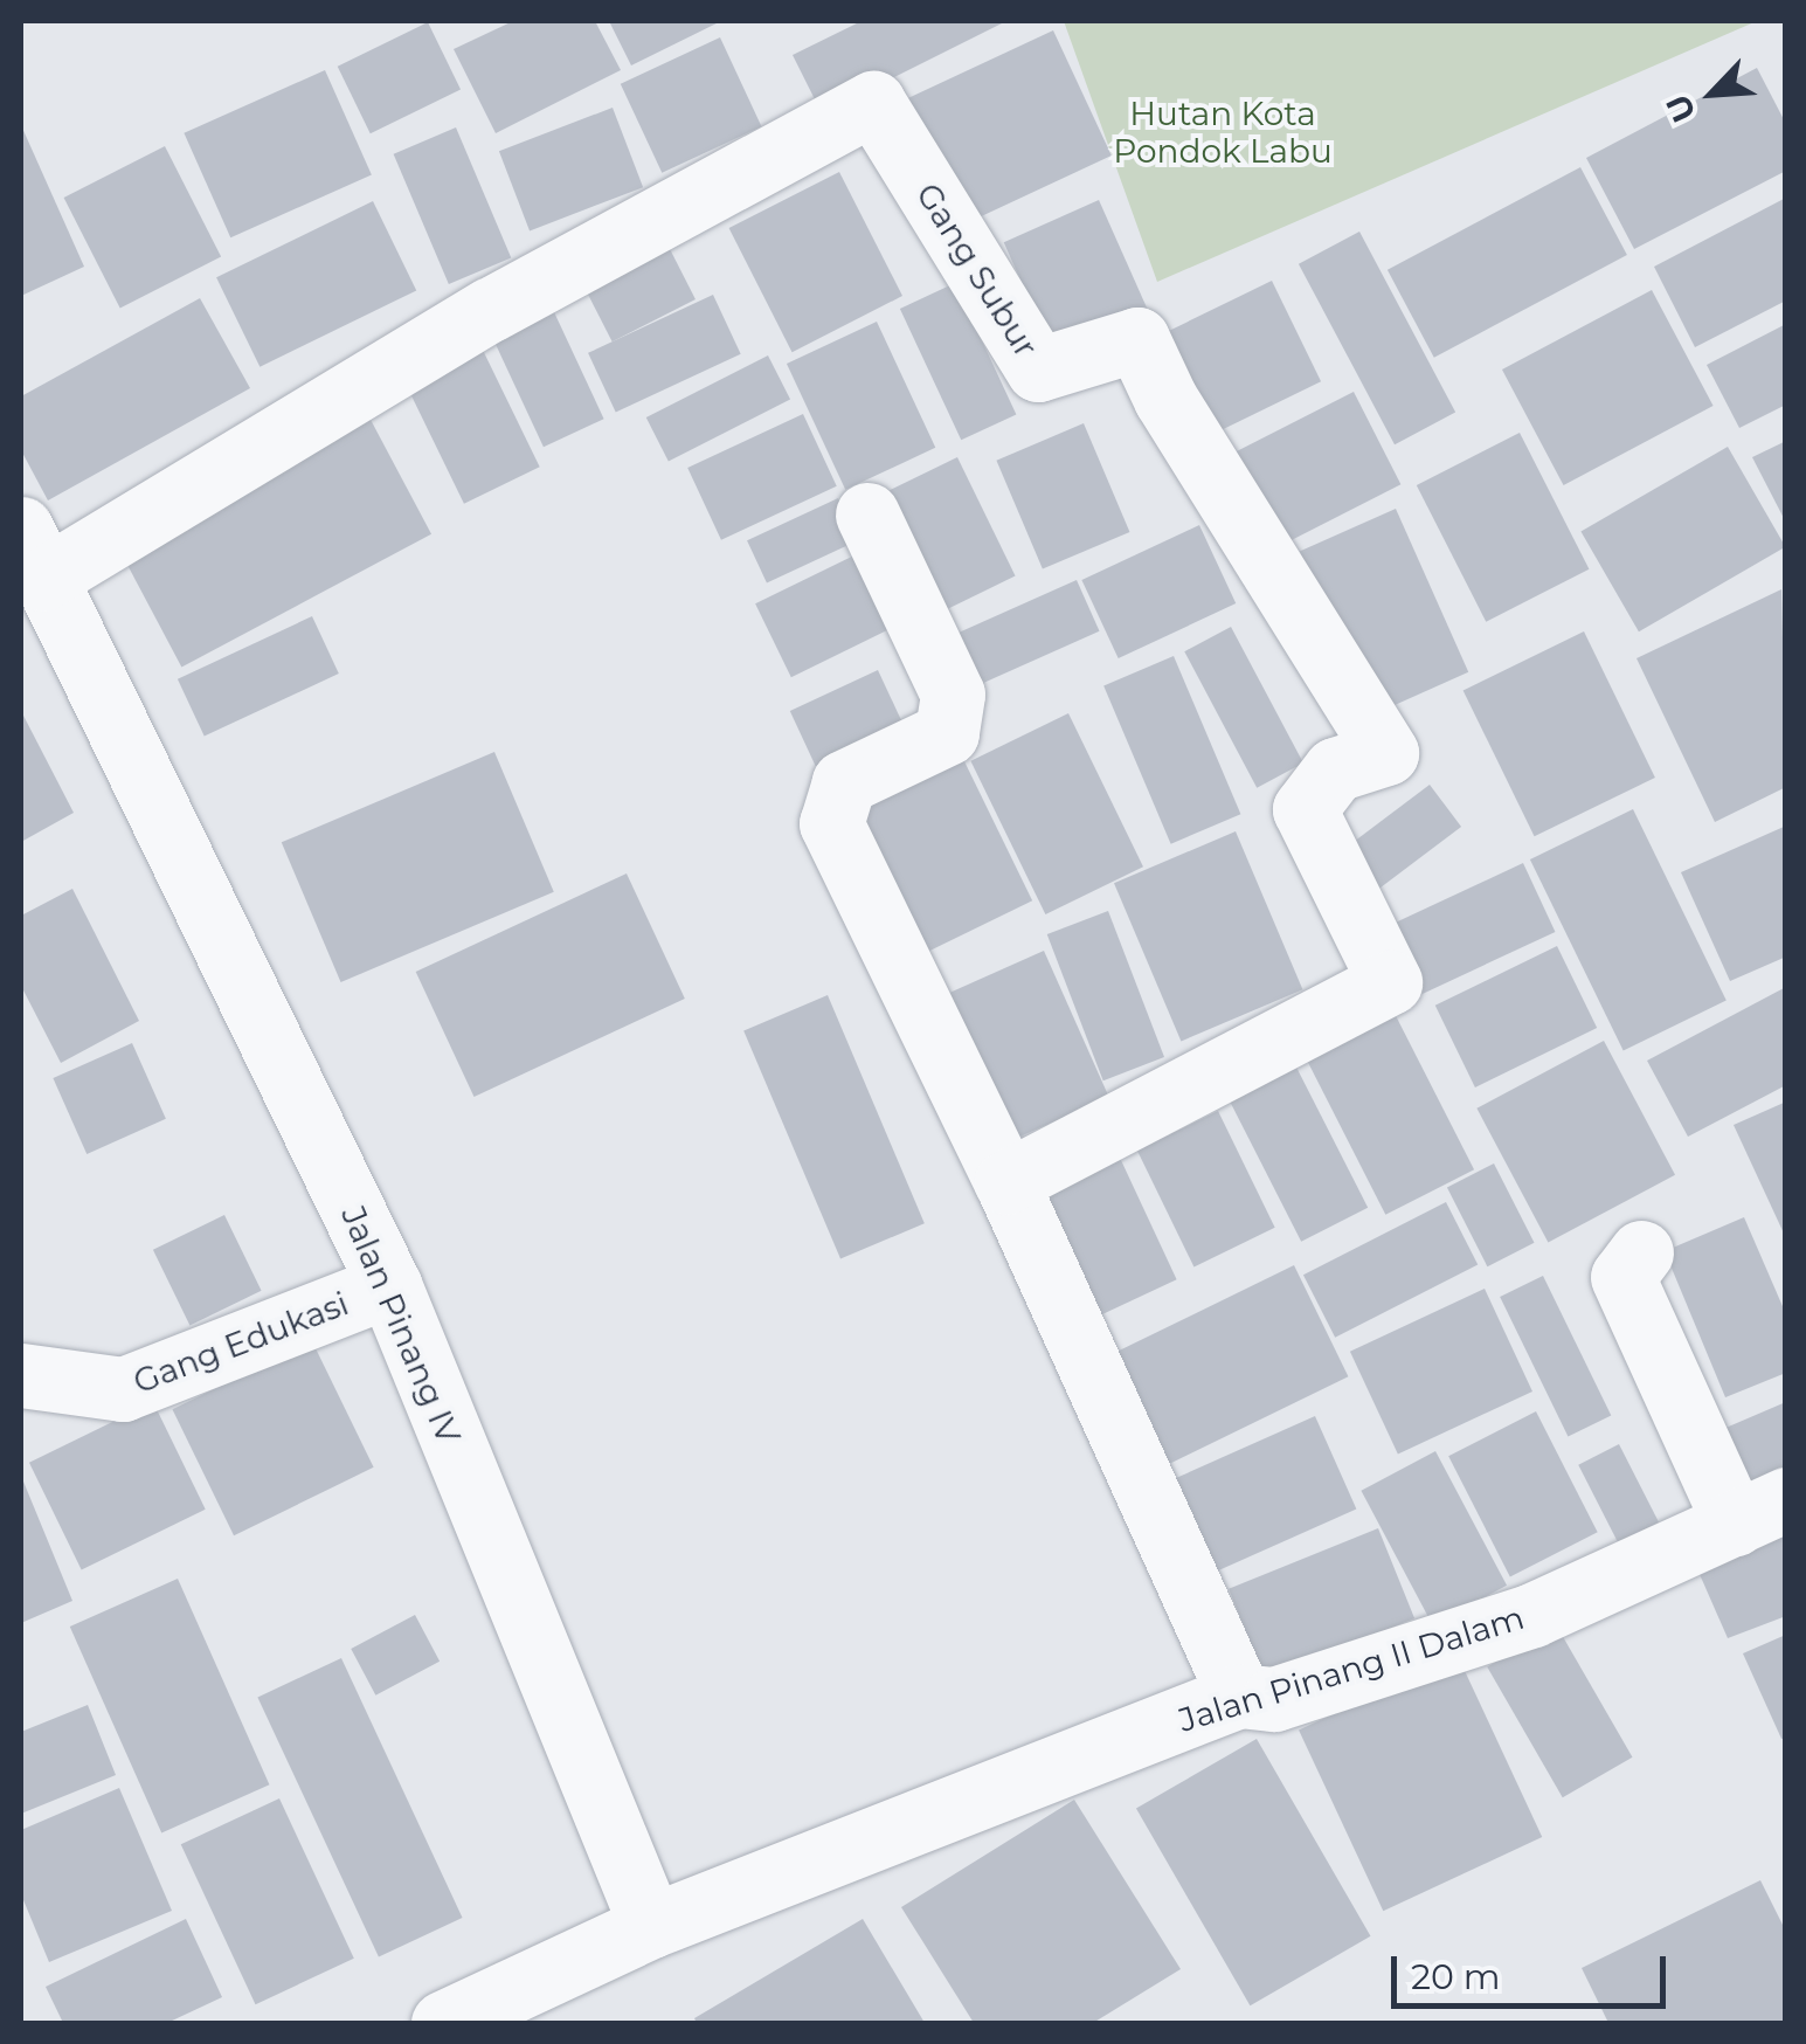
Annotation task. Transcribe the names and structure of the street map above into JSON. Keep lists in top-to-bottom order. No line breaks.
{"streets":{"street":["Gang Subur","Jalan Pinang IV","Gang Edukasi","Jalan Pinang II Dalam"]},"crossings":[["Gang Subur","Jalan Pinang IV"],["Jalan Pinang IV","Gang Edukasi"],["Jalan Pinang IV","Jalan Pinang II Dalam"]],"parks":["Hutan Kota Pondok Labu"],"scale_bar":"20 m","north":"bottom left"}
